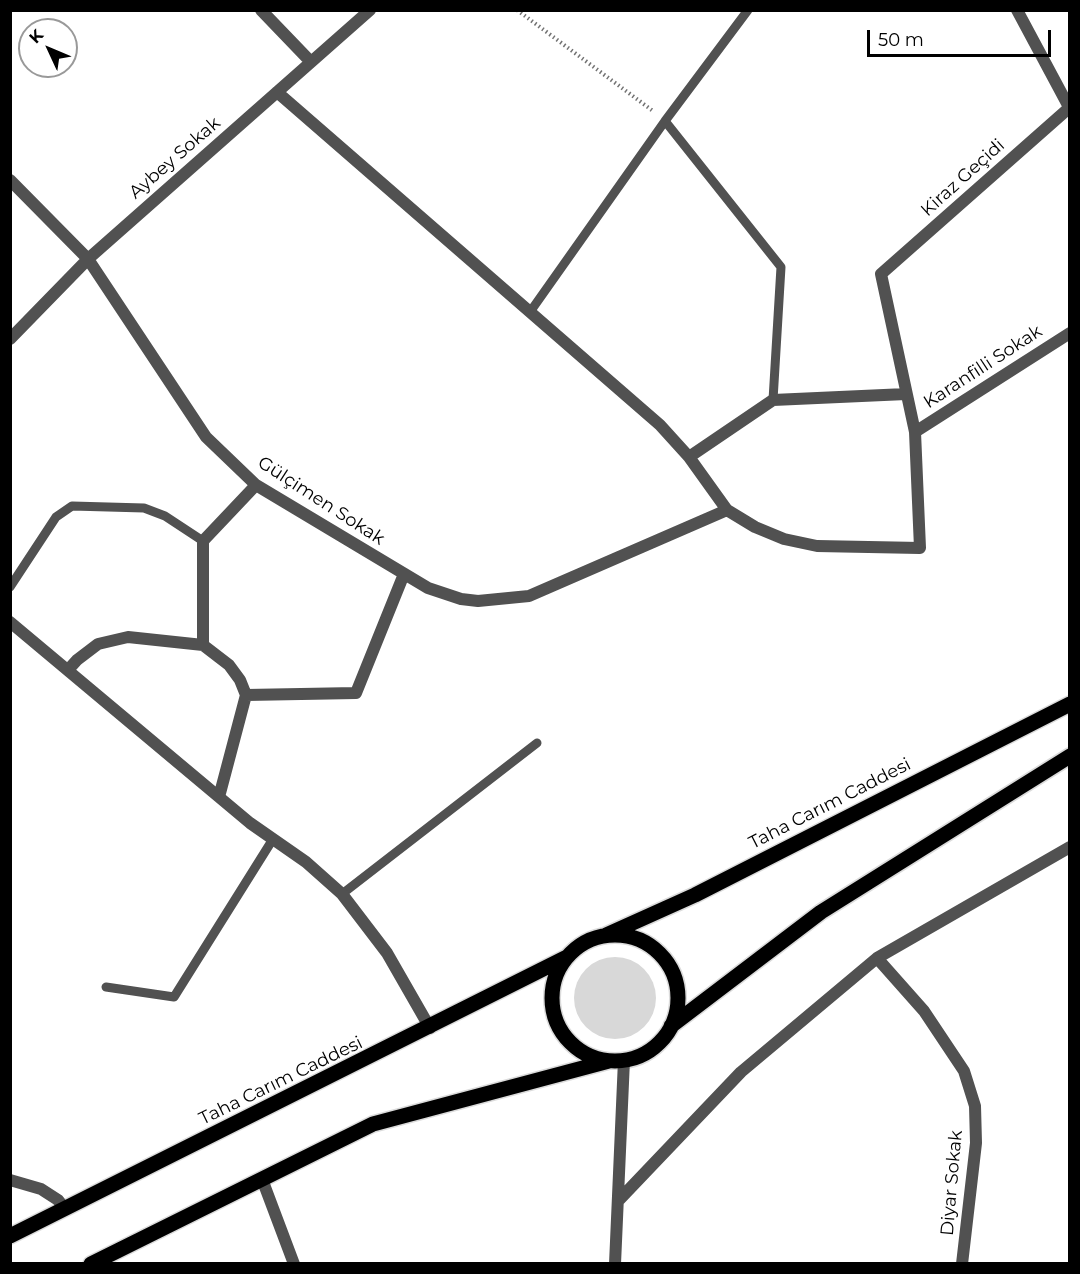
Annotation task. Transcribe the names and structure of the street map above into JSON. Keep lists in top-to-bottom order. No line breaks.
{"streets":{"main road":["Taha Carım Caddesi"],"street":["Aybey Sokak","Kiraz Geçidi","Karanfilli Sokak","Gülçimen Sokak","Diyar Sokak"]},"crossings":[["Aybey Sokak","Gülçimen Sokak"]],"scale_bar":"50 m","north":"top left"}
